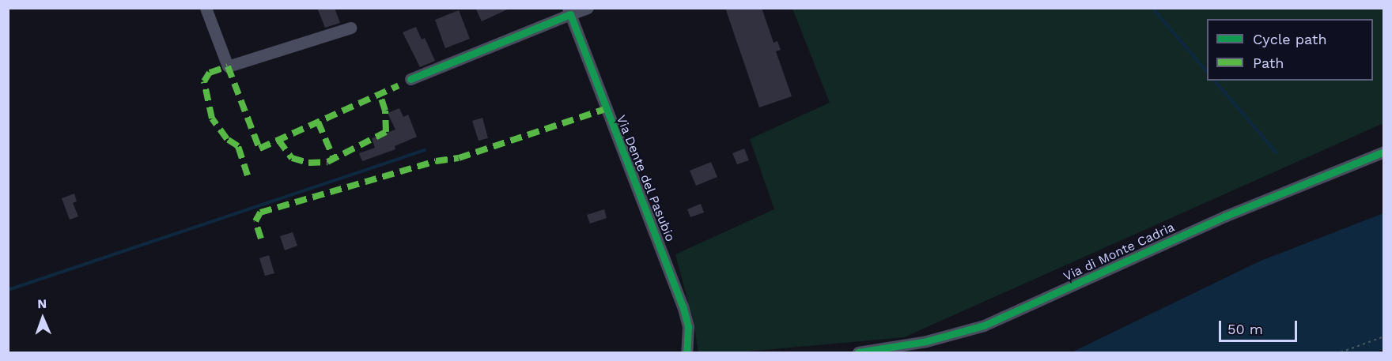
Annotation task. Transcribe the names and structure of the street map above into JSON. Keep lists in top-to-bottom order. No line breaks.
{"streets":{"street":["Via Dente del Pasubio","Via di Monte Cadria"]},"legend":["Cycle path","Path"],"scale_bar":"50 m","north":"top"}
